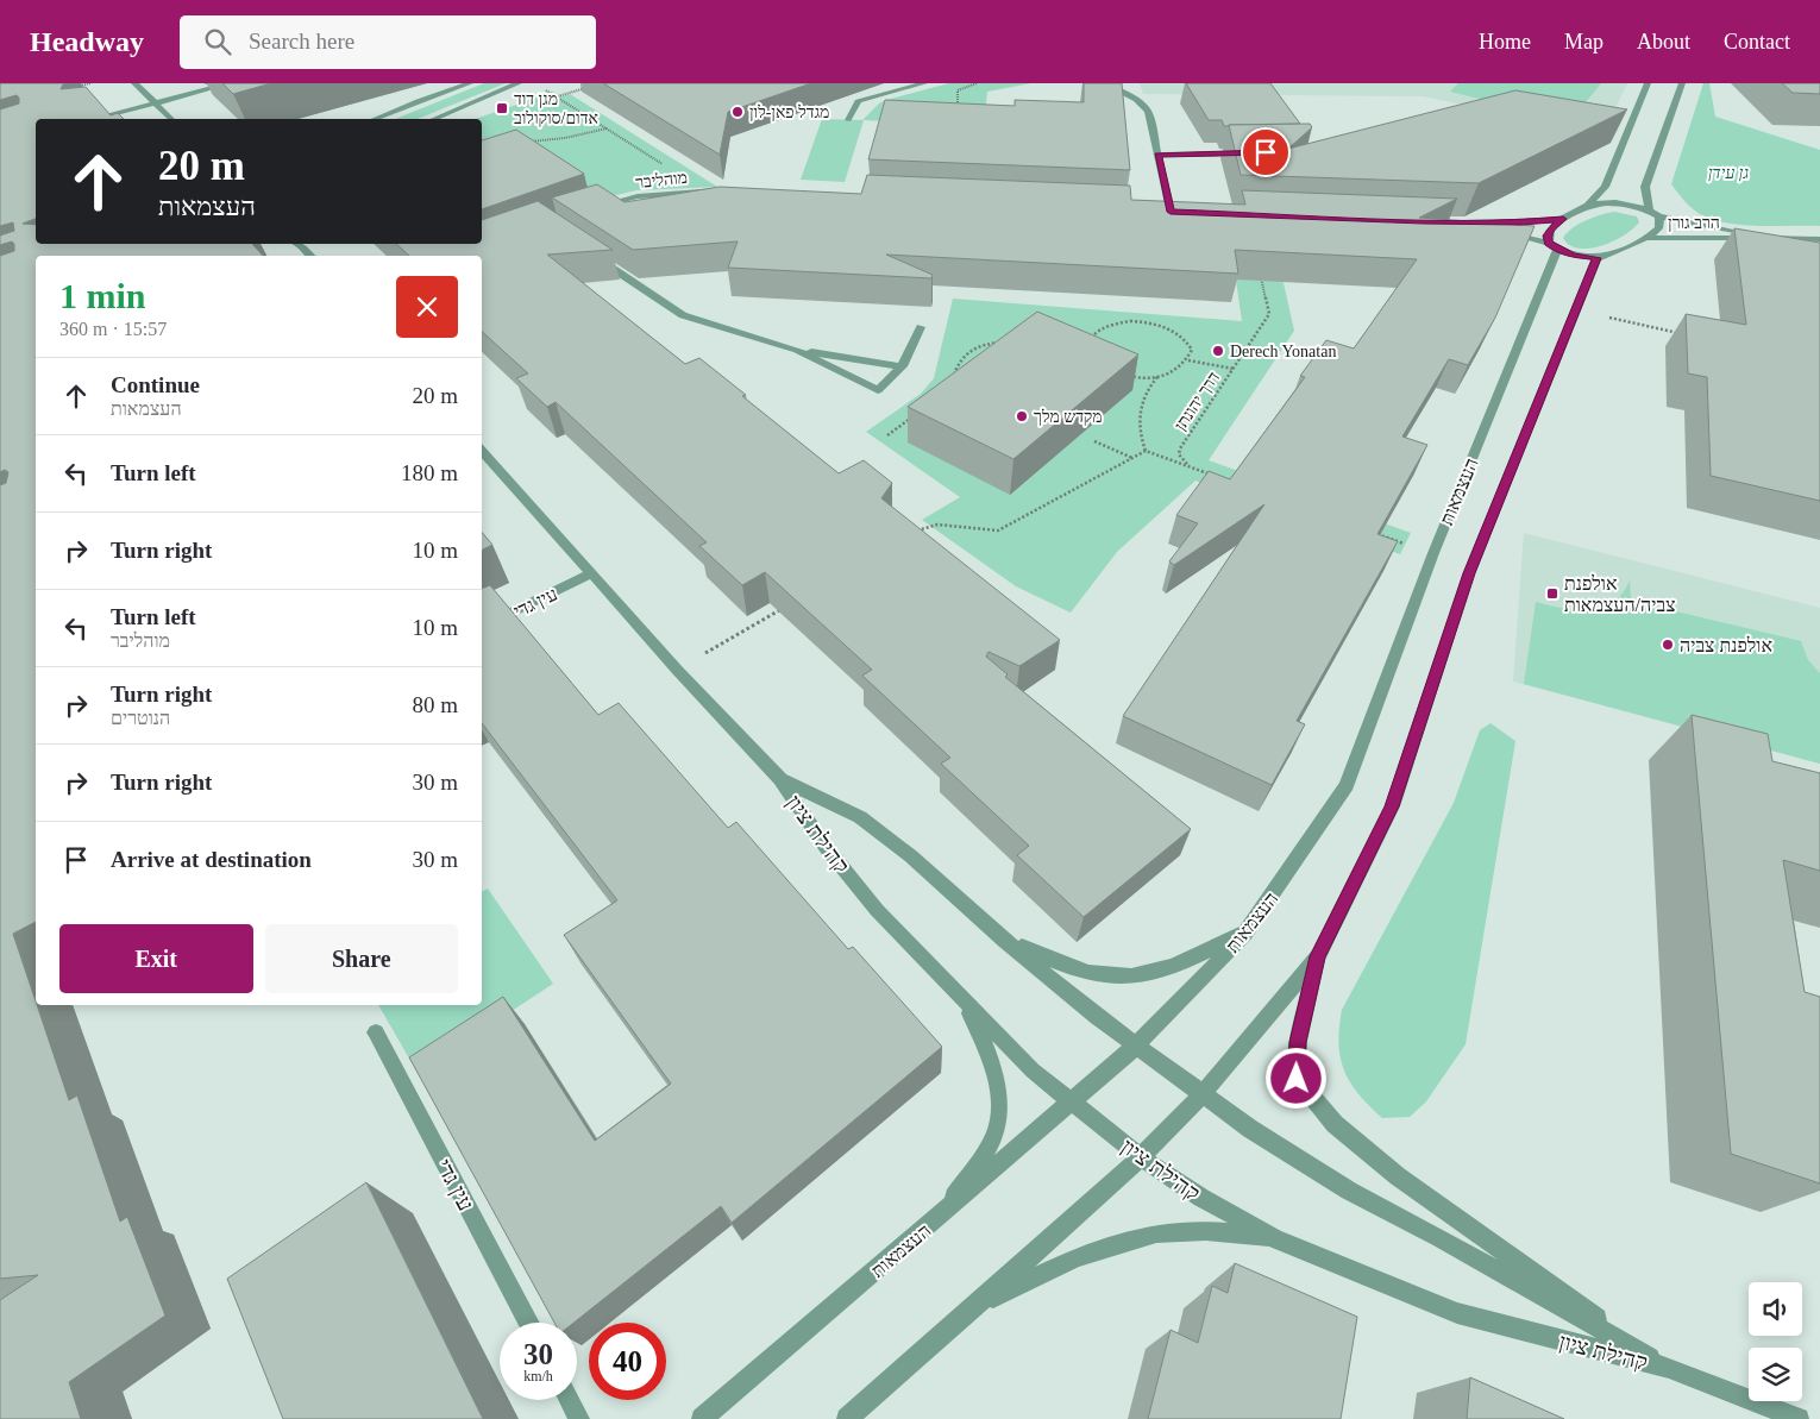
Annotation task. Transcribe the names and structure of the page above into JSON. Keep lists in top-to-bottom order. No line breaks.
{"streets":{"street":["מוהליבר","הרב גורן","העצמאות","עין גדי","קהילת ציון"],"path":["דרך יהונתן"]},"crossings":[["העצמאות","קהילת ציון"],["עין גדי","קהילת ציון"]],"parks":["גן עידן"],"places":{"transit":["מגן דוד אדום/סוקולוב","אולפנת צביה/העצמאות"],"other":["מגדל פאן-לון","Derech Yonatan","מקדש מלך","אולפנת צביה"]},"page":{"header":"Headway","search":"Search here","nav":["Home","Map","About","Contact"],"turn":["20 m","העצמאות"],"heading":["1 min","360 m · 15:57"],"list":[{"name":"Continue","note":"העצמאות","value":"20 m"},{"name":"Turn left","value":"180 m"},{"name":"Turn right","value":"10 m"},{"name":"Turn left","note":"מוהליבר","value":"10 m"},{"name":"Turn right","note":"הנוטרים","value":"80 m"},{"name":"Turn right","value":"30 m"},{"name":"Arrive at destination","value":"30 m"}],"buttons":["Exit","Share"],"speed":"30 km/h","limit":"40"}}
